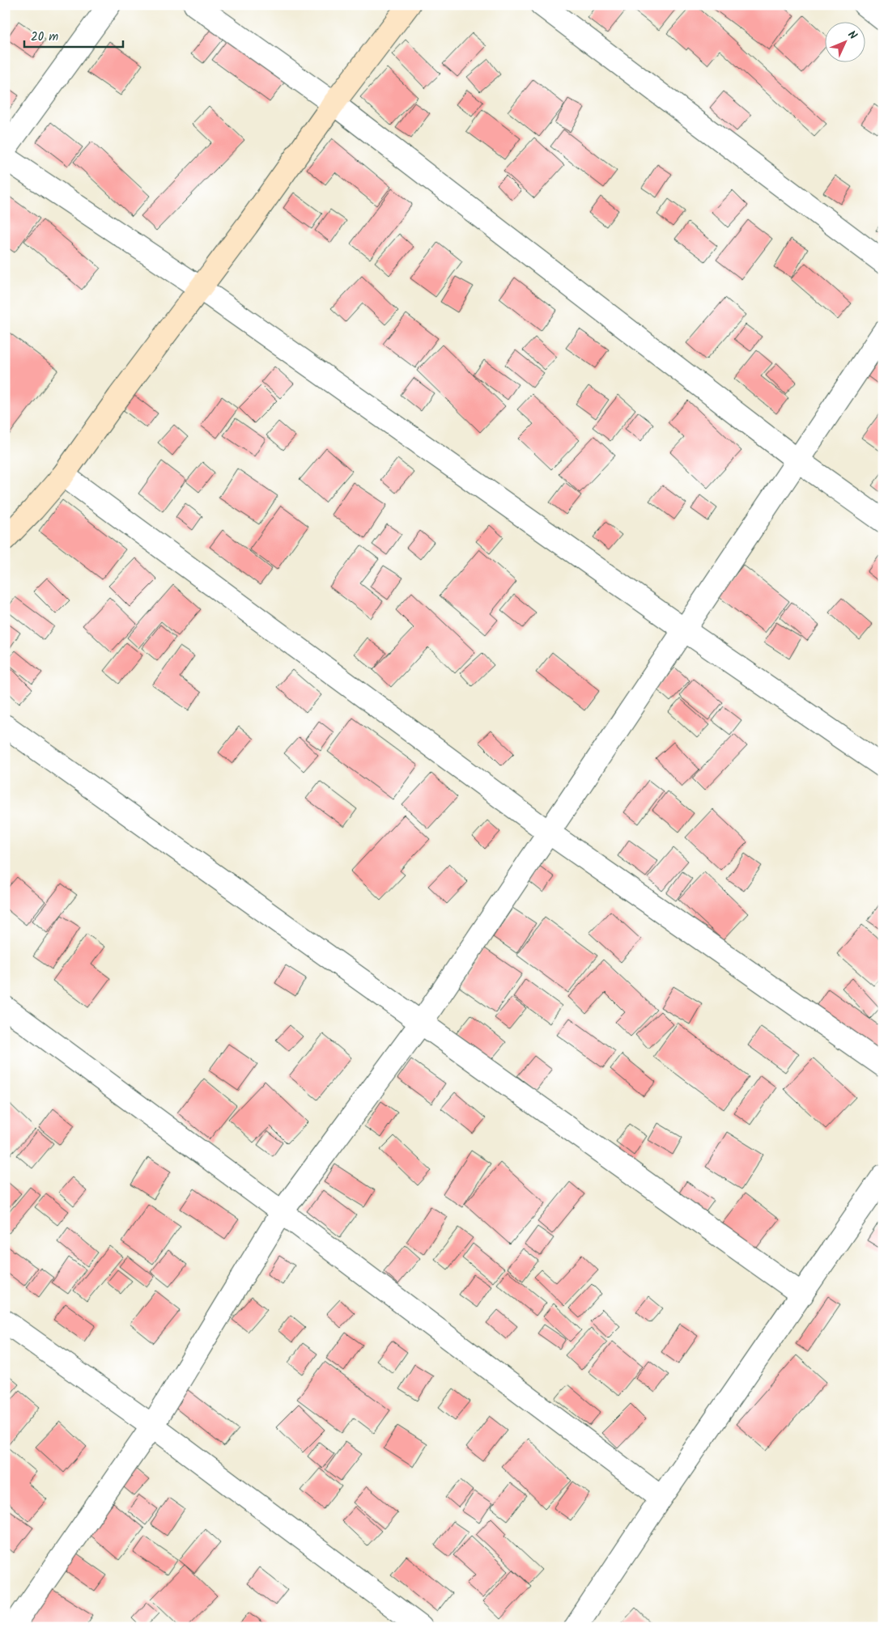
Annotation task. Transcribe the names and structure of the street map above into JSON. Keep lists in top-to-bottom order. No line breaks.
{"scale_bar":"20 m","north":"top right"}
